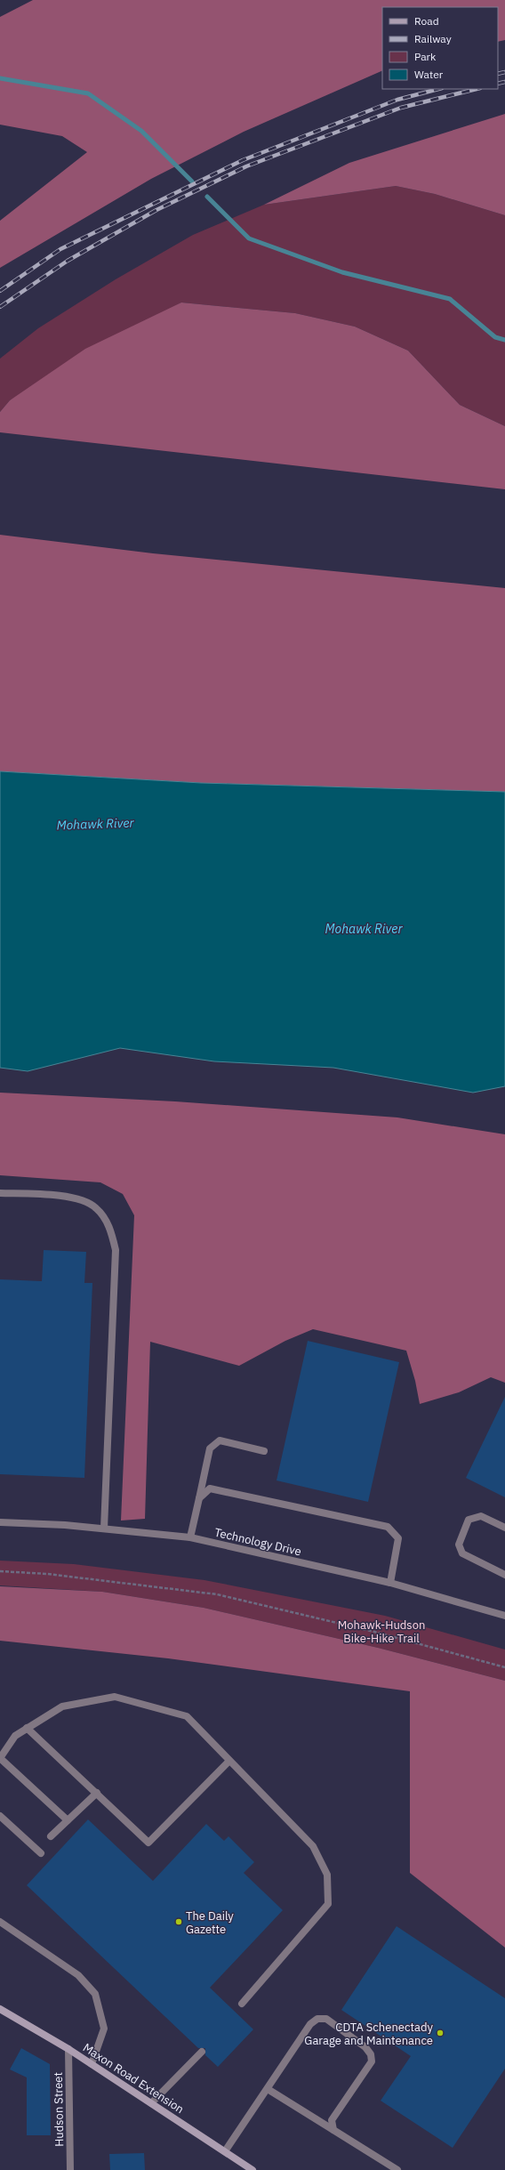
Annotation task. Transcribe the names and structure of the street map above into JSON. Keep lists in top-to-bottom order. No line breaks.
{"streets":{"street":["Technology Drive","Maxon Road Extension","Hudson Street"]},"crossings":[["Maxon Road Extension","Hudson Street"]],"water":["Mohawk River"],"parks":["Mohawk-Hudson Bike-Hike Trail"],"places":["The Daily Gazette","CDTA Schenectady Garage and Maintenance"],"legend":["Road","Railway","Park","Water"]}
